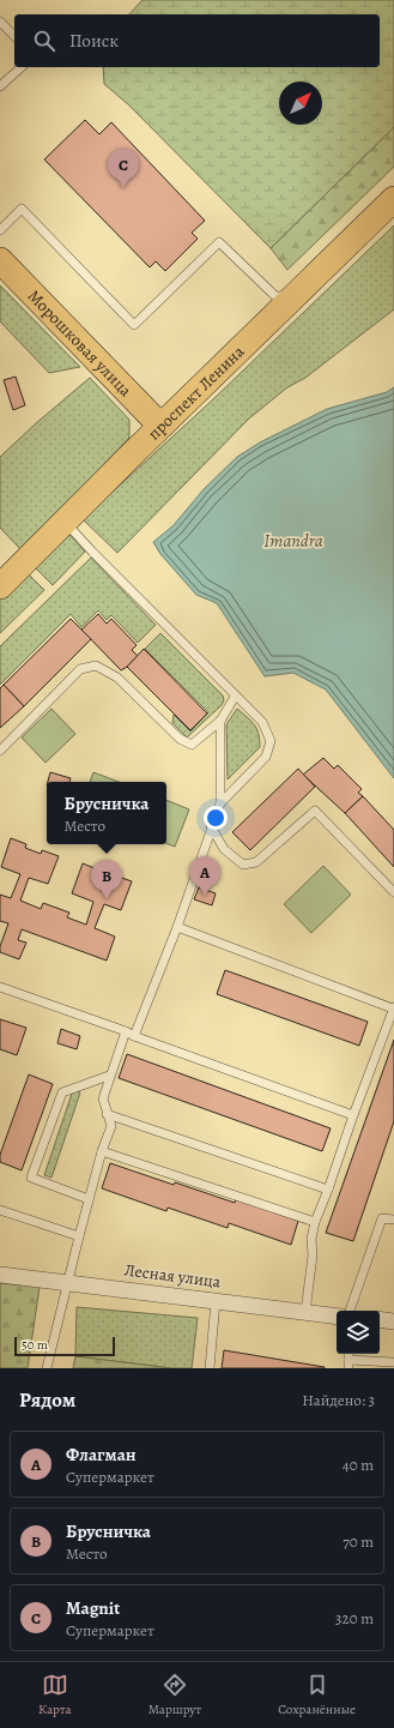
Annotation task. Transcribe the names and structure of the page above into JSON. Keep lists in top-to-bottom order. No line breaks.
{"streets":{"main road":["Морошковая улица","проспект Ленина"],"street":["Лесная улица"]},"crossings":[["Морошковая улица","проспект Ленина"]],"water":["Imandra"],"scale_bar":"50 m","north":"top right","page":{"search":"Поиск","pins":["C","A","B"],"popup":["Брусничка","Место"],"scale":"50 m","heading":["Рядом","Найдено: 3"],"list":[{"mark":"A","name":"Флагман","note":"Супермаркет","value":"40 m"},{"mark":"B","name":"Брусничка","note":"Место","value":"70 m"},{"mark":"C","name":"Magnit","note":"Супермаркет","value":"320 m"}],"nav":["Карта","Маршрут","Сохранённые"]}}
